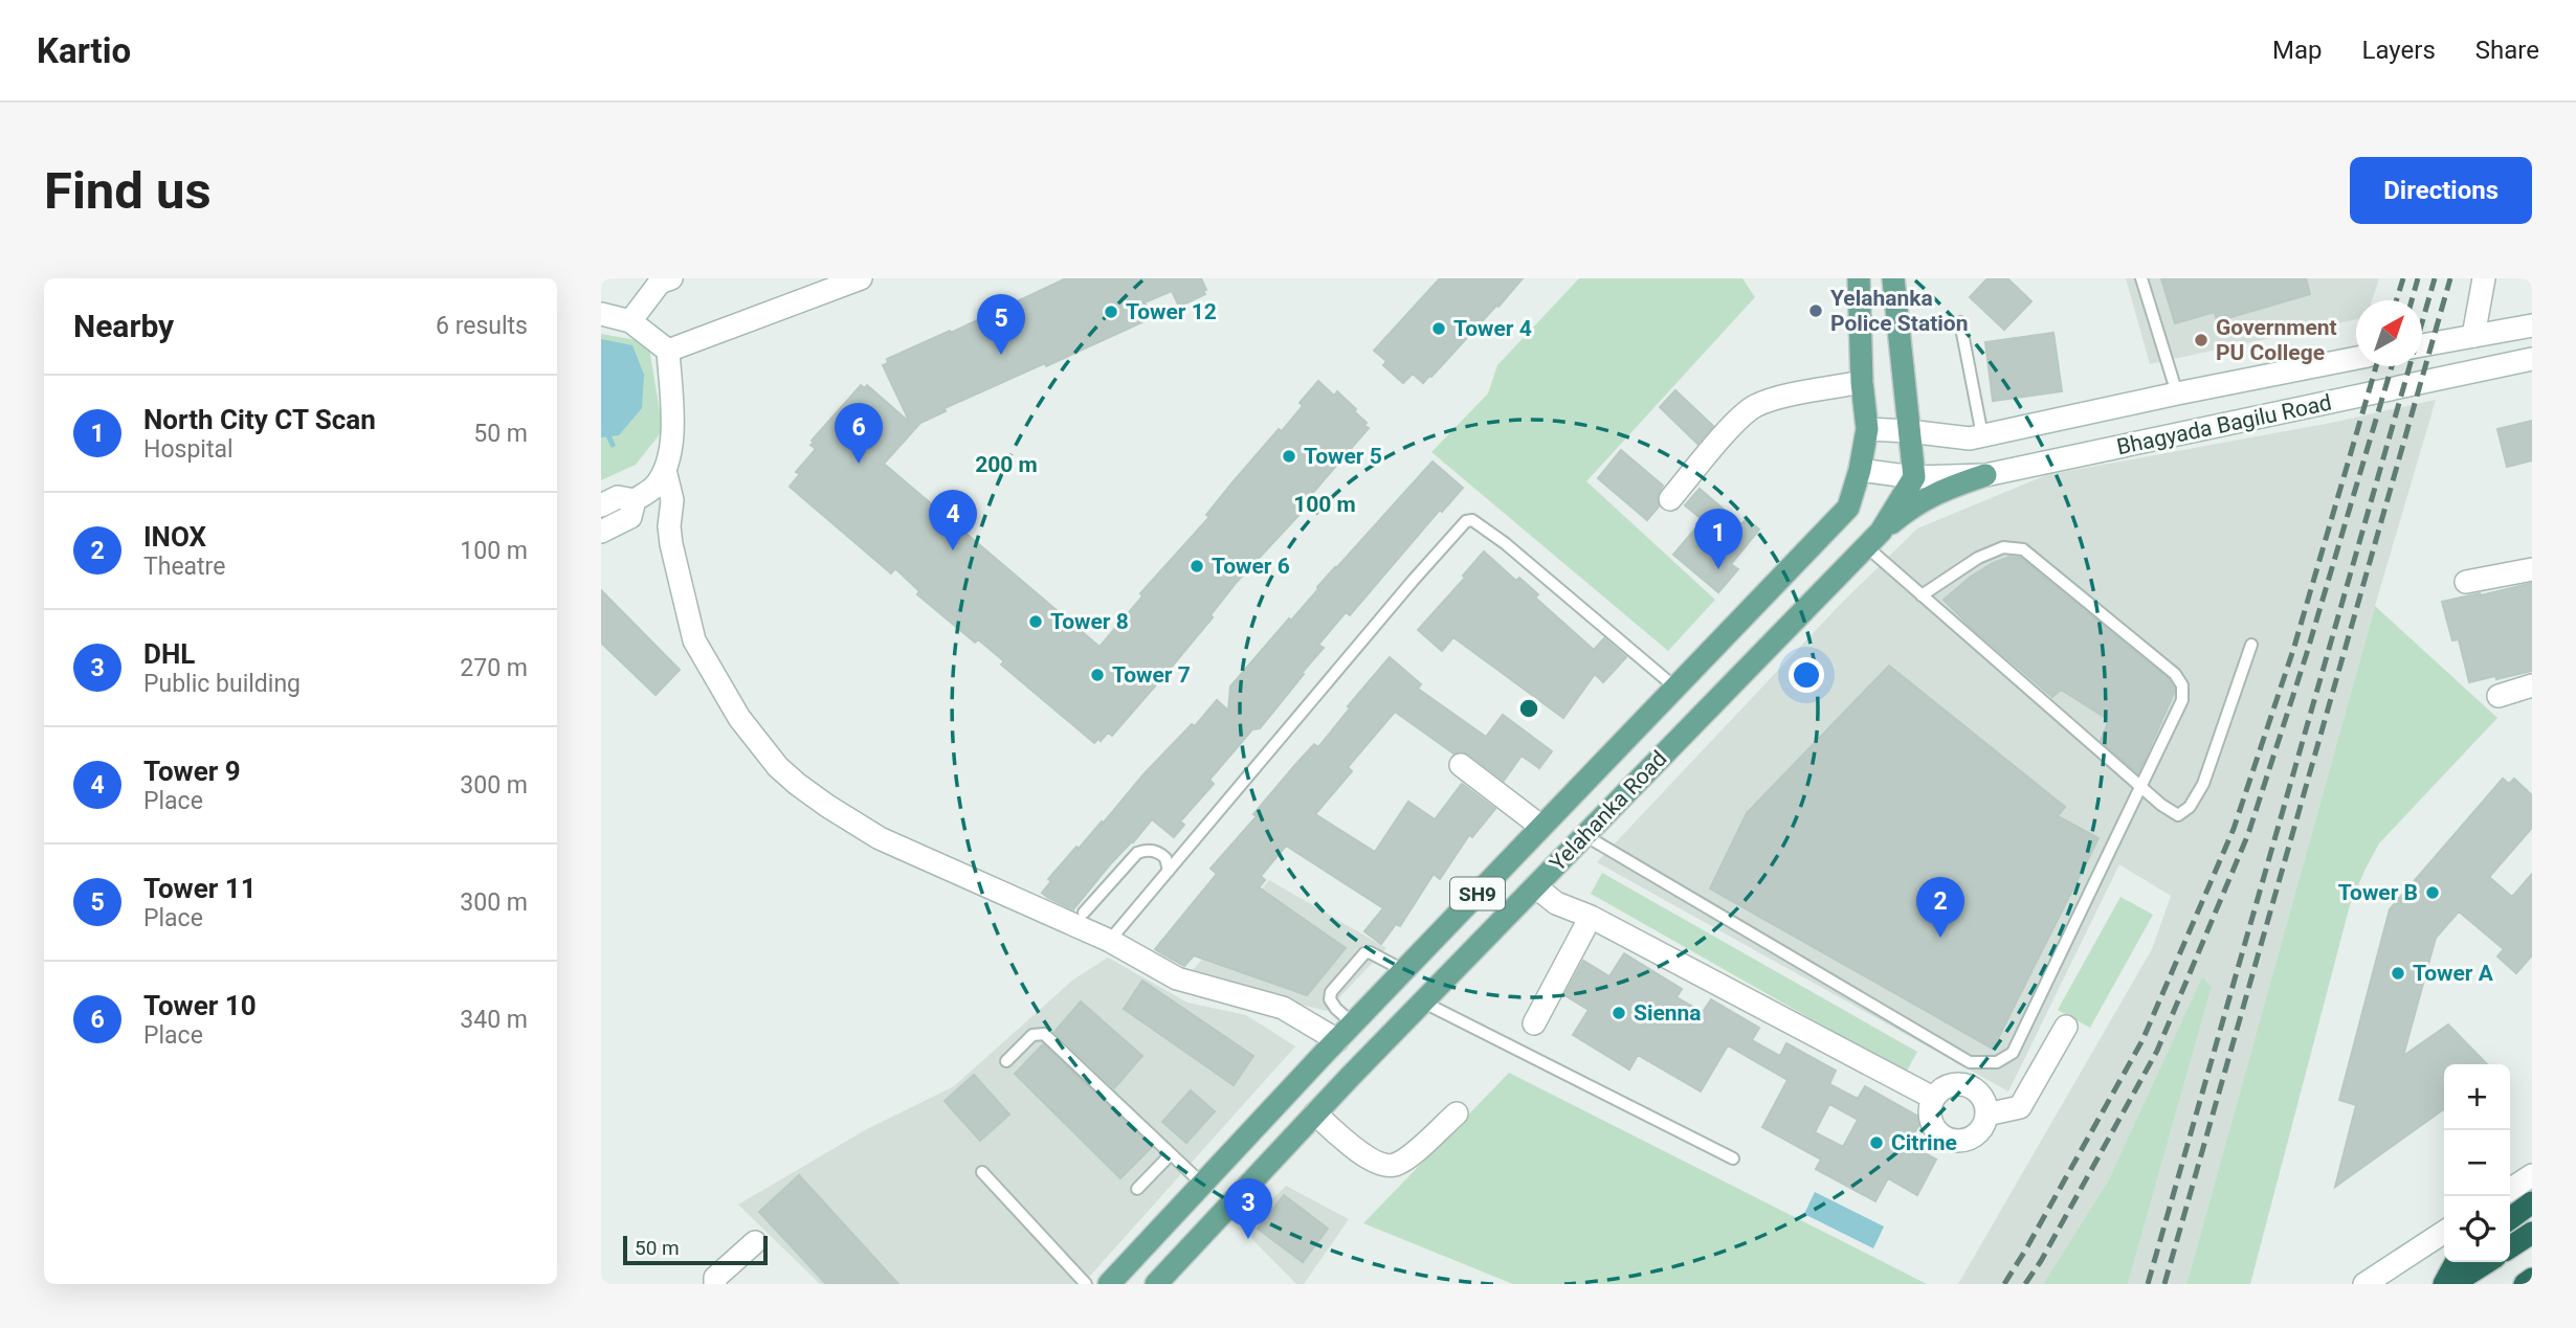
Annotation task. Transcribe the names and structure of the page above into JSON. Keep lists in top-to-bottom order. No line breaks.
{"streets":{"main road":["Yelahanka Road","SH9"],"street":["Bhagyada Bagilu Road"]},"crossings":[["Bhagyada Bagilu Road","Yelahanka Road"]],"places":["Yelahanka Police Station","Tower 12","Tower 4","Government PU College","Tower 5","Tower 6","Tower 8","Tower 7","Tower B","Tower A","Sienna","Citrine"],"scale_bar":"50 m","north":"top right","page":{"header":"Kartio","nav":["Map","Layers","Share"],"buttons":"Directions","title":"Find us","heading":["Nearby","6 results"],"pins":["5","6","4","1","2","3"],"list":[{"mark":"1","name":"North City CT Scan","note":"Hospital","value":"50 m"},{"mark":"2","name":"INOX","note":"Theatre","value":"100 m"},{"mark":"3","name":"DHL","note":"Public building","value":"270 m"},{"mark":"4","name":"Tower 9","note":"Place","value":"300 m"},{"mark":"5","name":"Tower 11","note":"Place","value":"300 m"},{"mark":"6","name":"Tower 10","note":"Place","value":"340 m"}],"map_buttons":["+","−"],"scale":"50 m"},"rings":["200 m","100 m"]}
